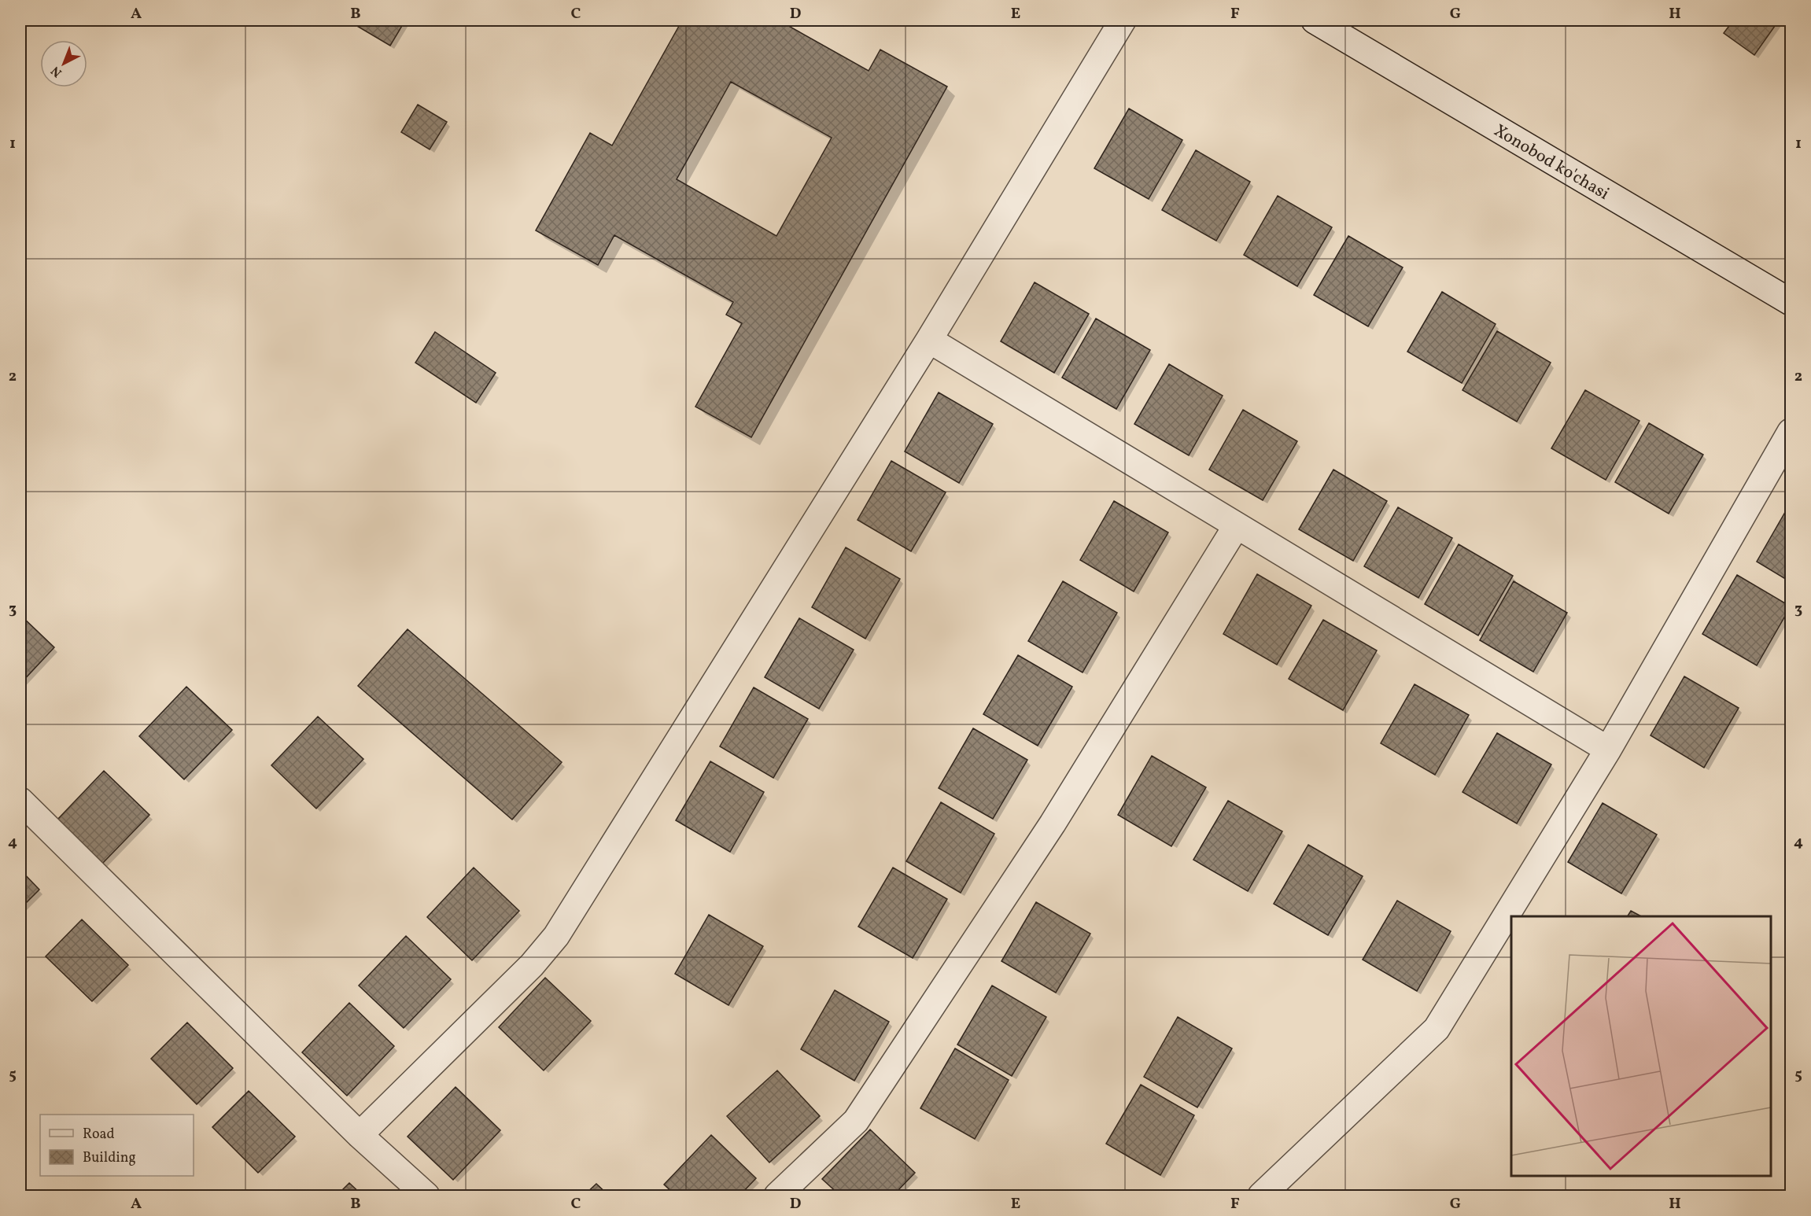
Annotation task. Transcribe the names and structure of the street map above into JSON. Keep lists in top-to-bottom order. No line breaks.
{"streets":{"street":["Xonobod ko'chasi"]},"legend":["Road","Building"],"north":"bottom left","grid":{"columns":["A","B","C","D","E","F","G","H"],"rows":["1","2","3","4","5"]}}
